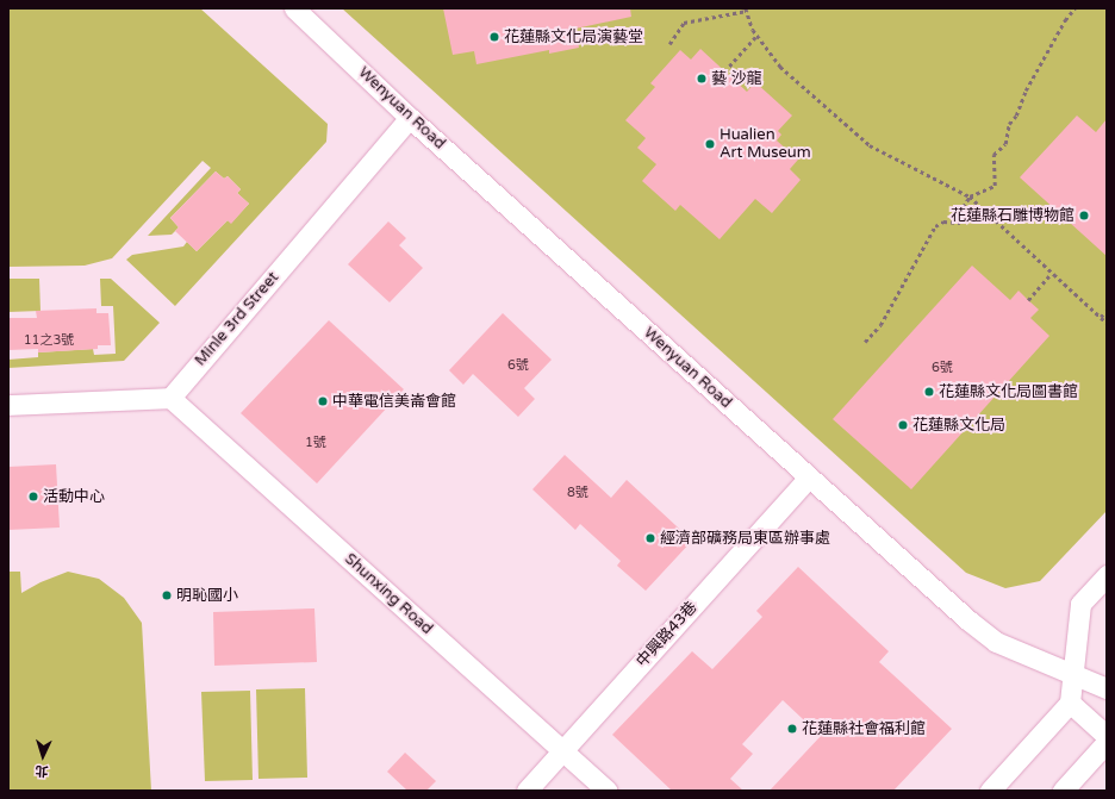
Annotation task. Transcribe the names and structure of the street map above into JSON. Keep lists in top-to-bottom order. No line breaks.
{"streets":{"street":["Wenyuan Road","Minle 3rd Street","Shunxing Road","中興路43巷"]},"crossings":[["Wenyuan Road","Minle 3rd Street"],["Wenyuan Road","中興路43巷"],["Minle 3rd Street","Shunxing Road"],["Shunxing Road","中興路43巷"]],"places":["花蓮縣文化局演藝堂","藝 沙龍","Hualien Art Museum","花蓮縣石雕博物館","花蓮縣文化局圖書館","中華電信美崙會館","花蓮縣文化局","活動中心","經濟部礦務局東區辦事處","明恥國小","花蓮縣社會福利館"],"house_numbers":["11之3號","6號","6號","1號","8號"],"north":"bottom"}
